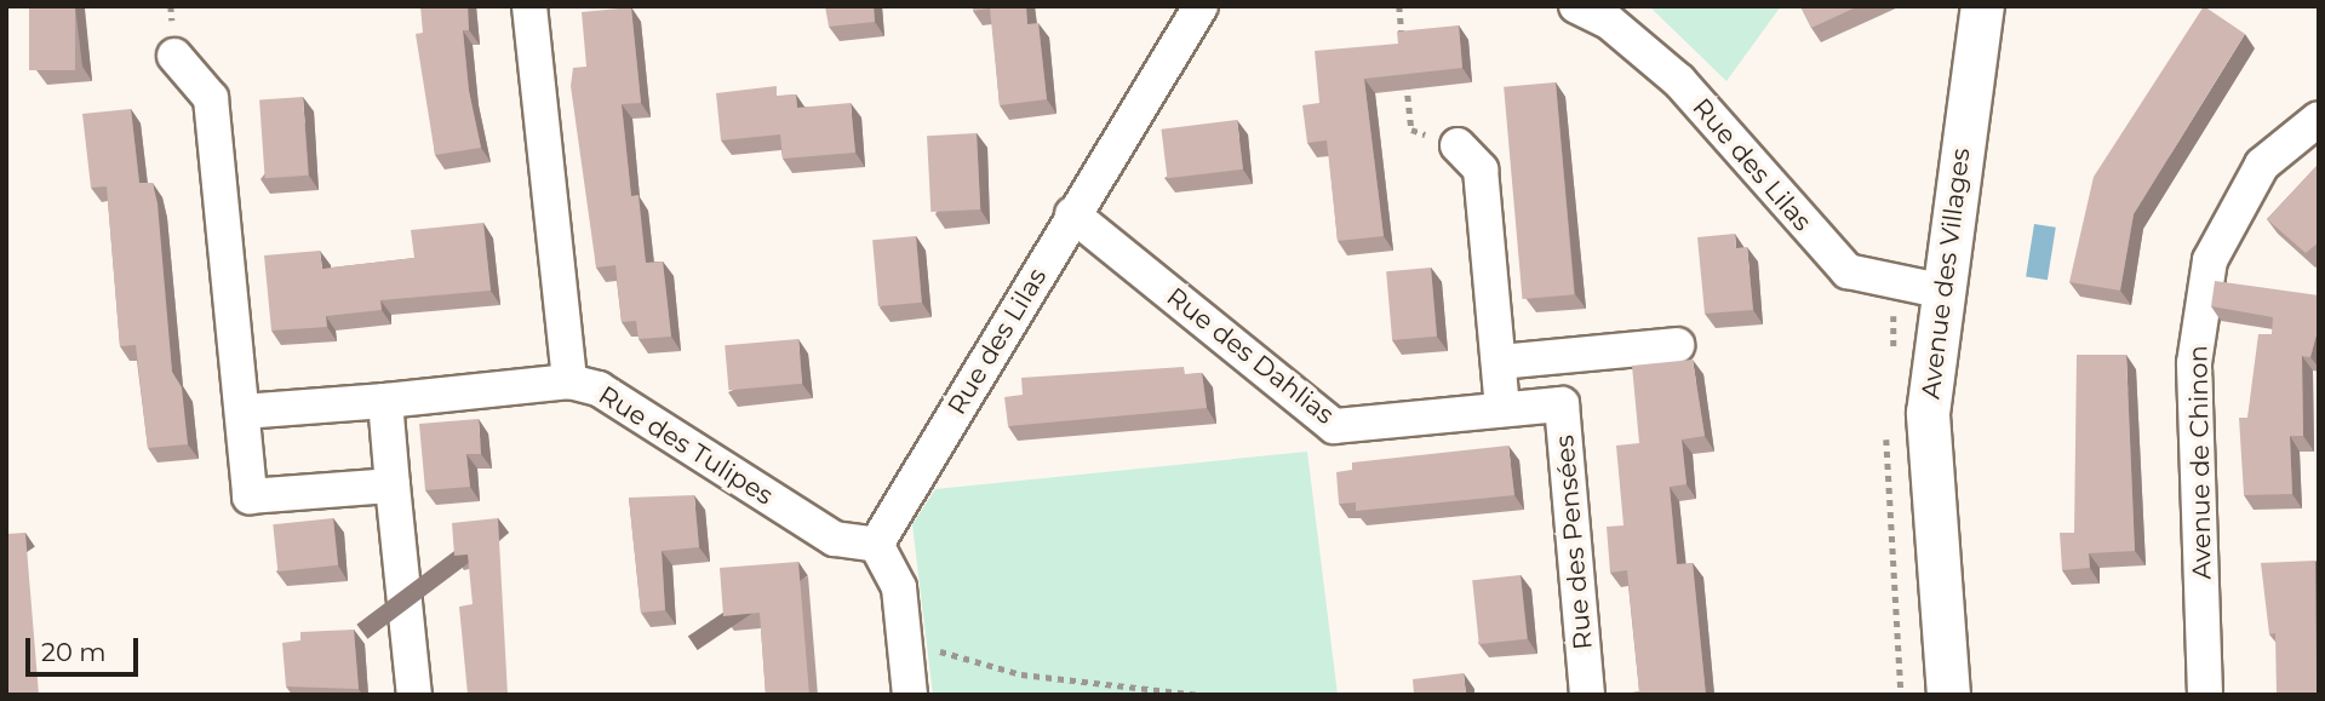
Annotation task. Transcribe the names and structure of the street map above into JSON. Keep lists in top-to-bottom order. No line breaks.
{"streets":{"street":["Rue des Lilas","Avenue des Villages","Rue des Dahlias","Rue des Tulipes","Avenue de Chinon","Rue des Pensées"]},"crossings":[["Rue des Lilas","Avenue des Villages"],["Rue des Lilas","Rue des Dahlias"],["Rue des Lilas","Rue des Tulipes"],["Rue des Dahlias","Rue des Pensées"]],"scale_bar":"20 m"}
